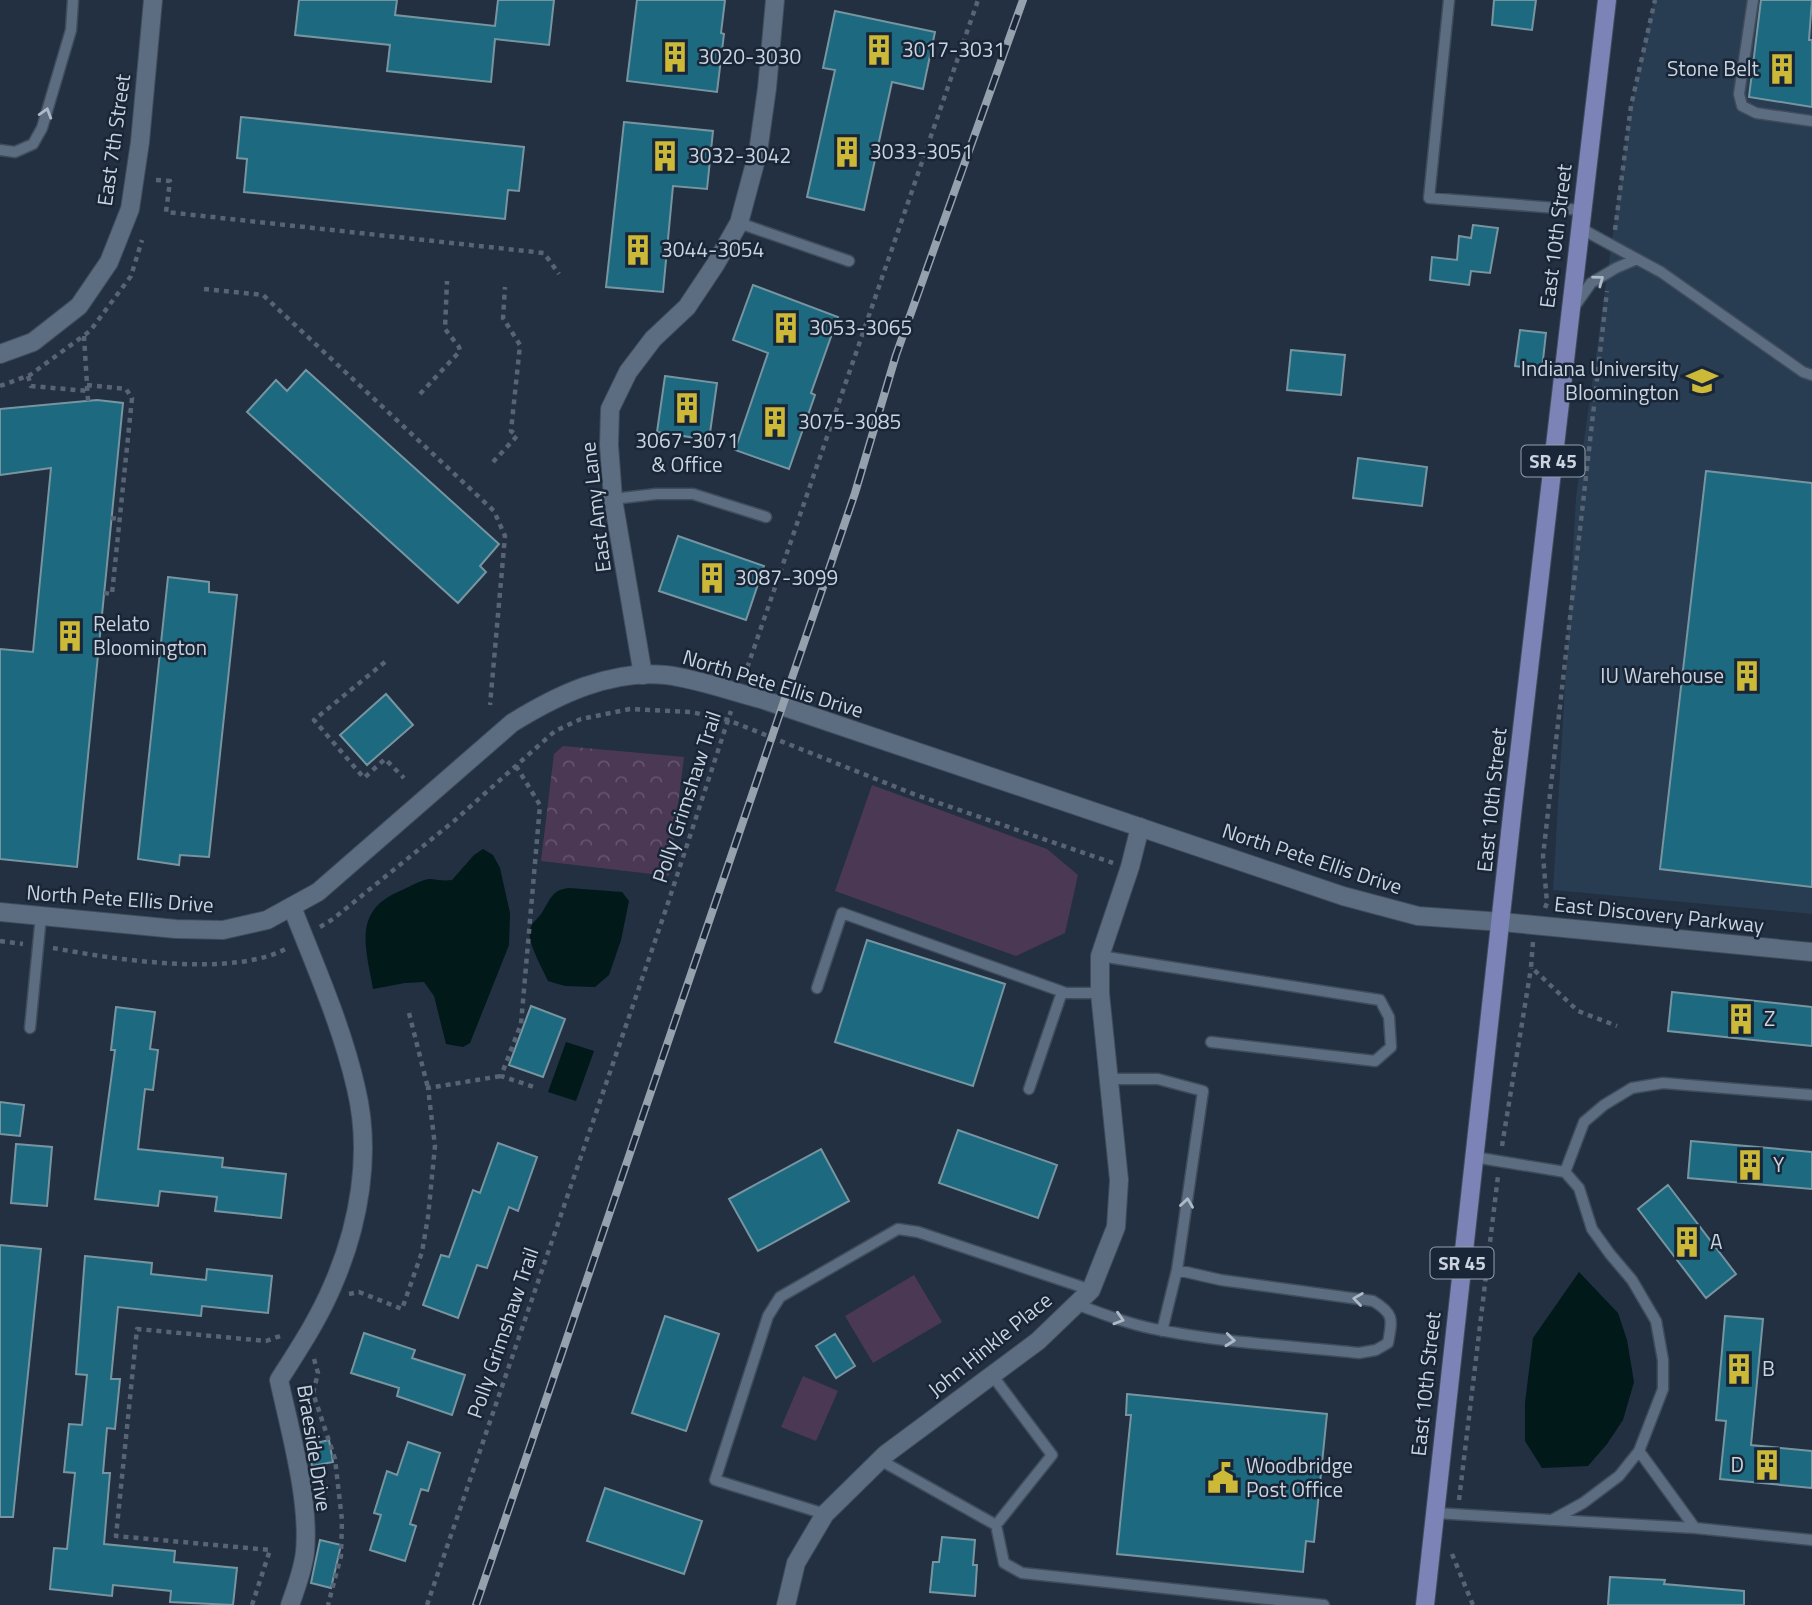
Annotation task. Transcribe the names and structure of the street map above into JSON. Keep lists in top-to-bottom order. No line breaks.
{"streets":{"main road":["East 10th Street","SR 45"],"street":["East 7th Street","East Amy Lane","North Pete Ellis Drive","East Discovery Parkway","John Hinkle Place","Braeside Drive"],"path":["Polly Grimshaw Trail"]},"crossings":[["East 10th Street","North Pete Ellis Drive"],["East 10th Street","East Discovery Parkway"],["East Amy Lane","North Pete Ellis Drive"],["North Pete Ellis Drive","Polly Grimshaw Trail"],["North Pete Ellis Drive","East Discovery Parkway"],["North Pete Ellis Drive","John Hinkle Place"],["North Pete Ellis Drive","Braeside Drive"]],"places":{"building":["3017-3031","3020-3030","Stone Belt","3033-3051","3032-3042","3044-3054","3053-3065","3067-3071 & Office","3075-3085","3087-3099","Relato Bloomington","IU Warehouse","Z","Y","A","B","D"],"school or university":["Indiana University Bloomington"],"public building":["Woodbridge Post Office"]}}
